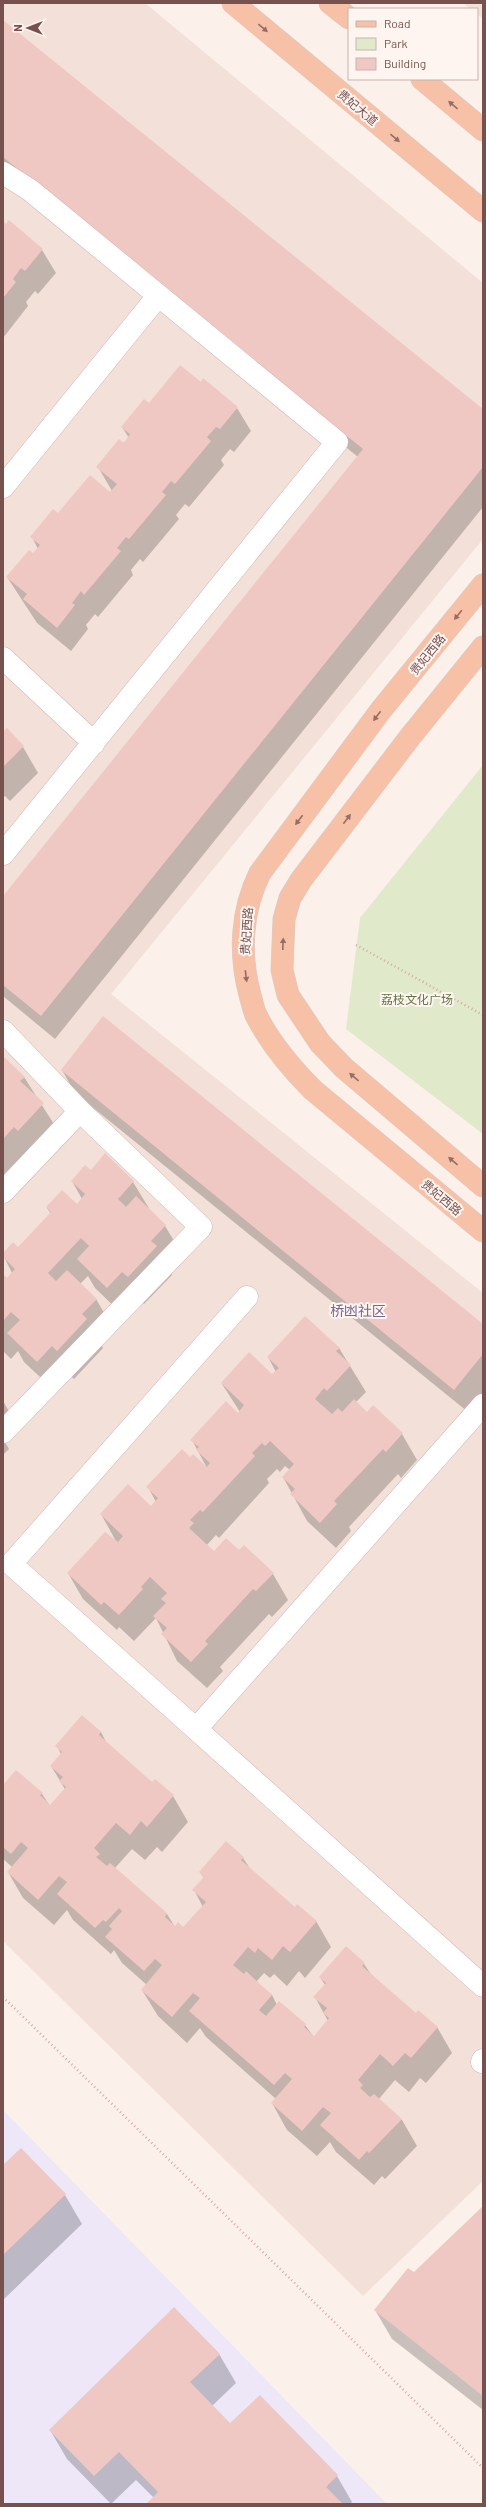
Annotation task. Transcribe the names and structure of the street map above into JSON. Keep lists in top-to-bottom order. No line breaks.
{"streets":{"main road":["贵妃大道","贵妃西路"]},"districts":["桥凼社区"],"parks":["荔枝文化广场"],"legend":["Road","Park","Building"],"north":"left"}
